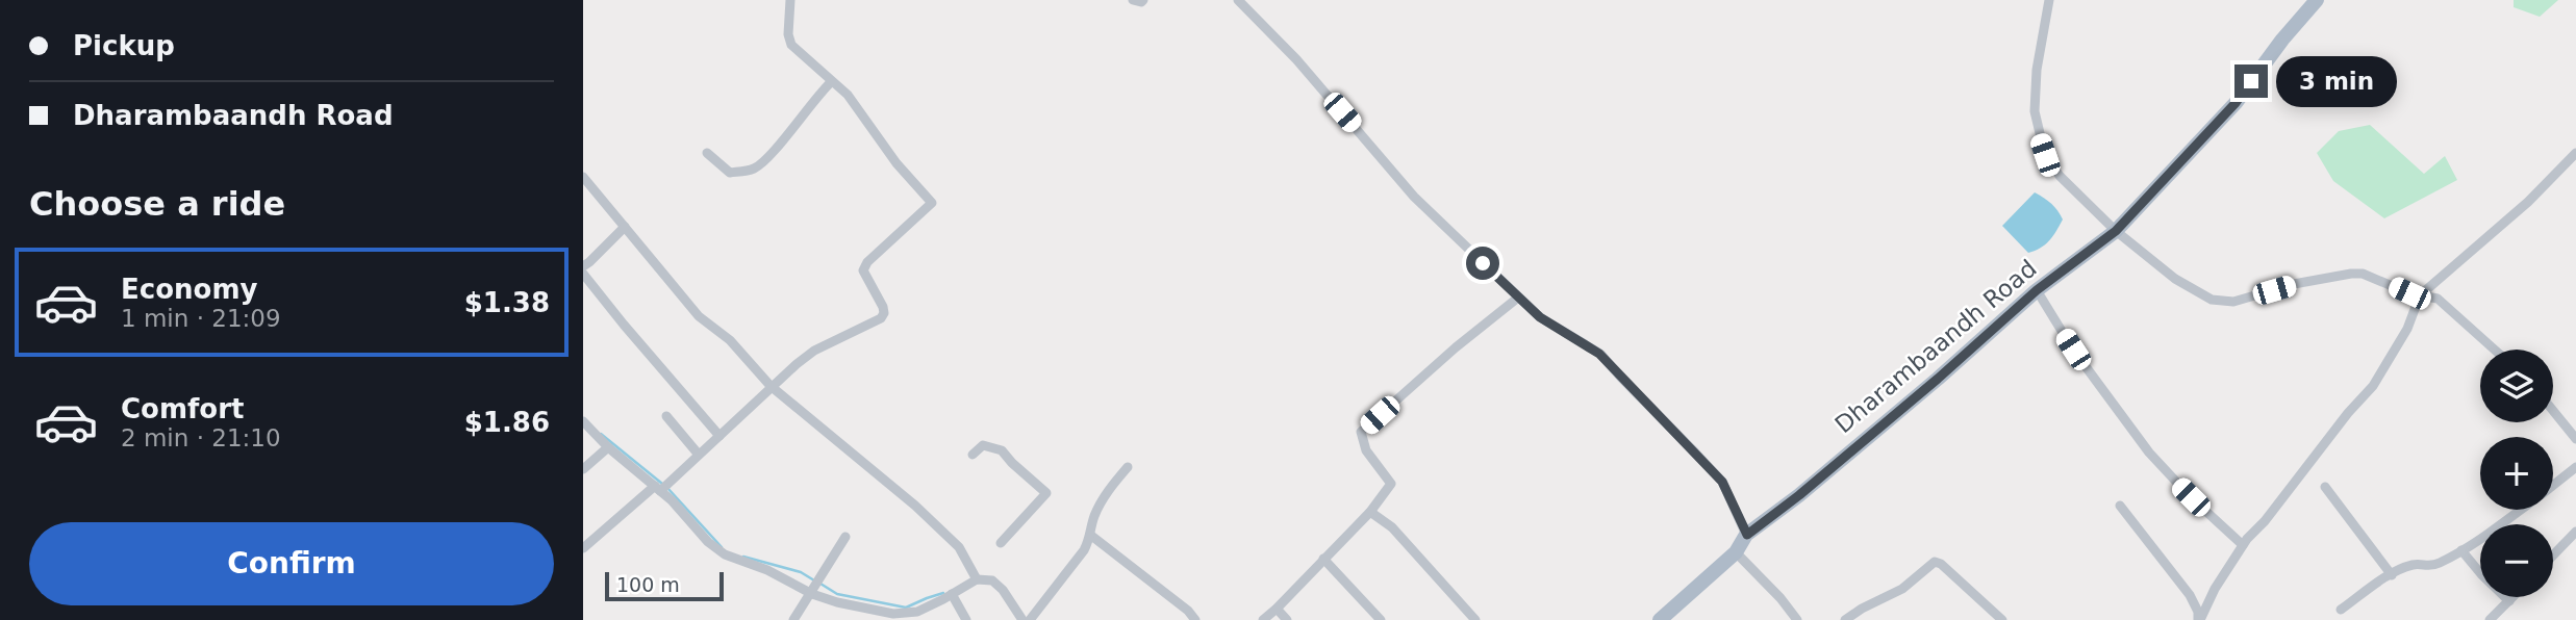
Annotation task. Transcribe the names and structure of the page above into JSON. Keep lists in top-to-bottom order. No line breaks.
{"streets":{"main road":["Dharambaandh Road"]},"scale_bar":"100 m","page":{"banner":["Pickup","Dharambaandh Road"],"bubble":"3 min","heading":"Choose a ride","list":[{"name":"Economy","note":"1 min · 21:09","value":"$1.38"},{"name":"Comfort","note":"2 min · 21:10","value":"$1.86"}],"map_buttons":["+","−"],"buttons":"Confirm","scale":"100 m"}}
